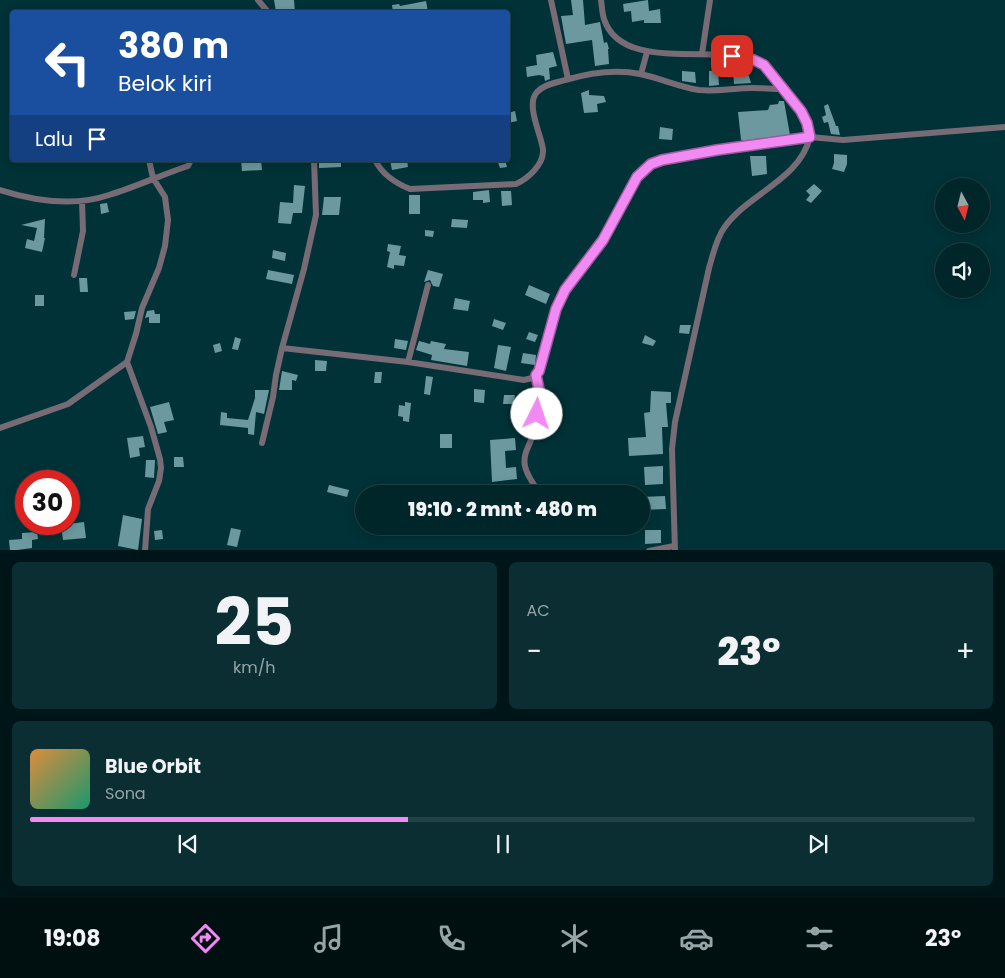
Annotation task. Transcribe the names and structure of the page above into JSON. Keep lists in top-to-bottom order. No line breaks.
{"north":"bottom","page":{"turn":["380 m","Belok kiri"],"then":"Lalu","limit":"30","trip":"19:10 · 2 mnt · 480 m","tile":[["25","km/h"],"AC"],"heat":["−","23°","+"],"song":["Blue Orbit","Sona"],"tabs":["19:08","23°"]}}
